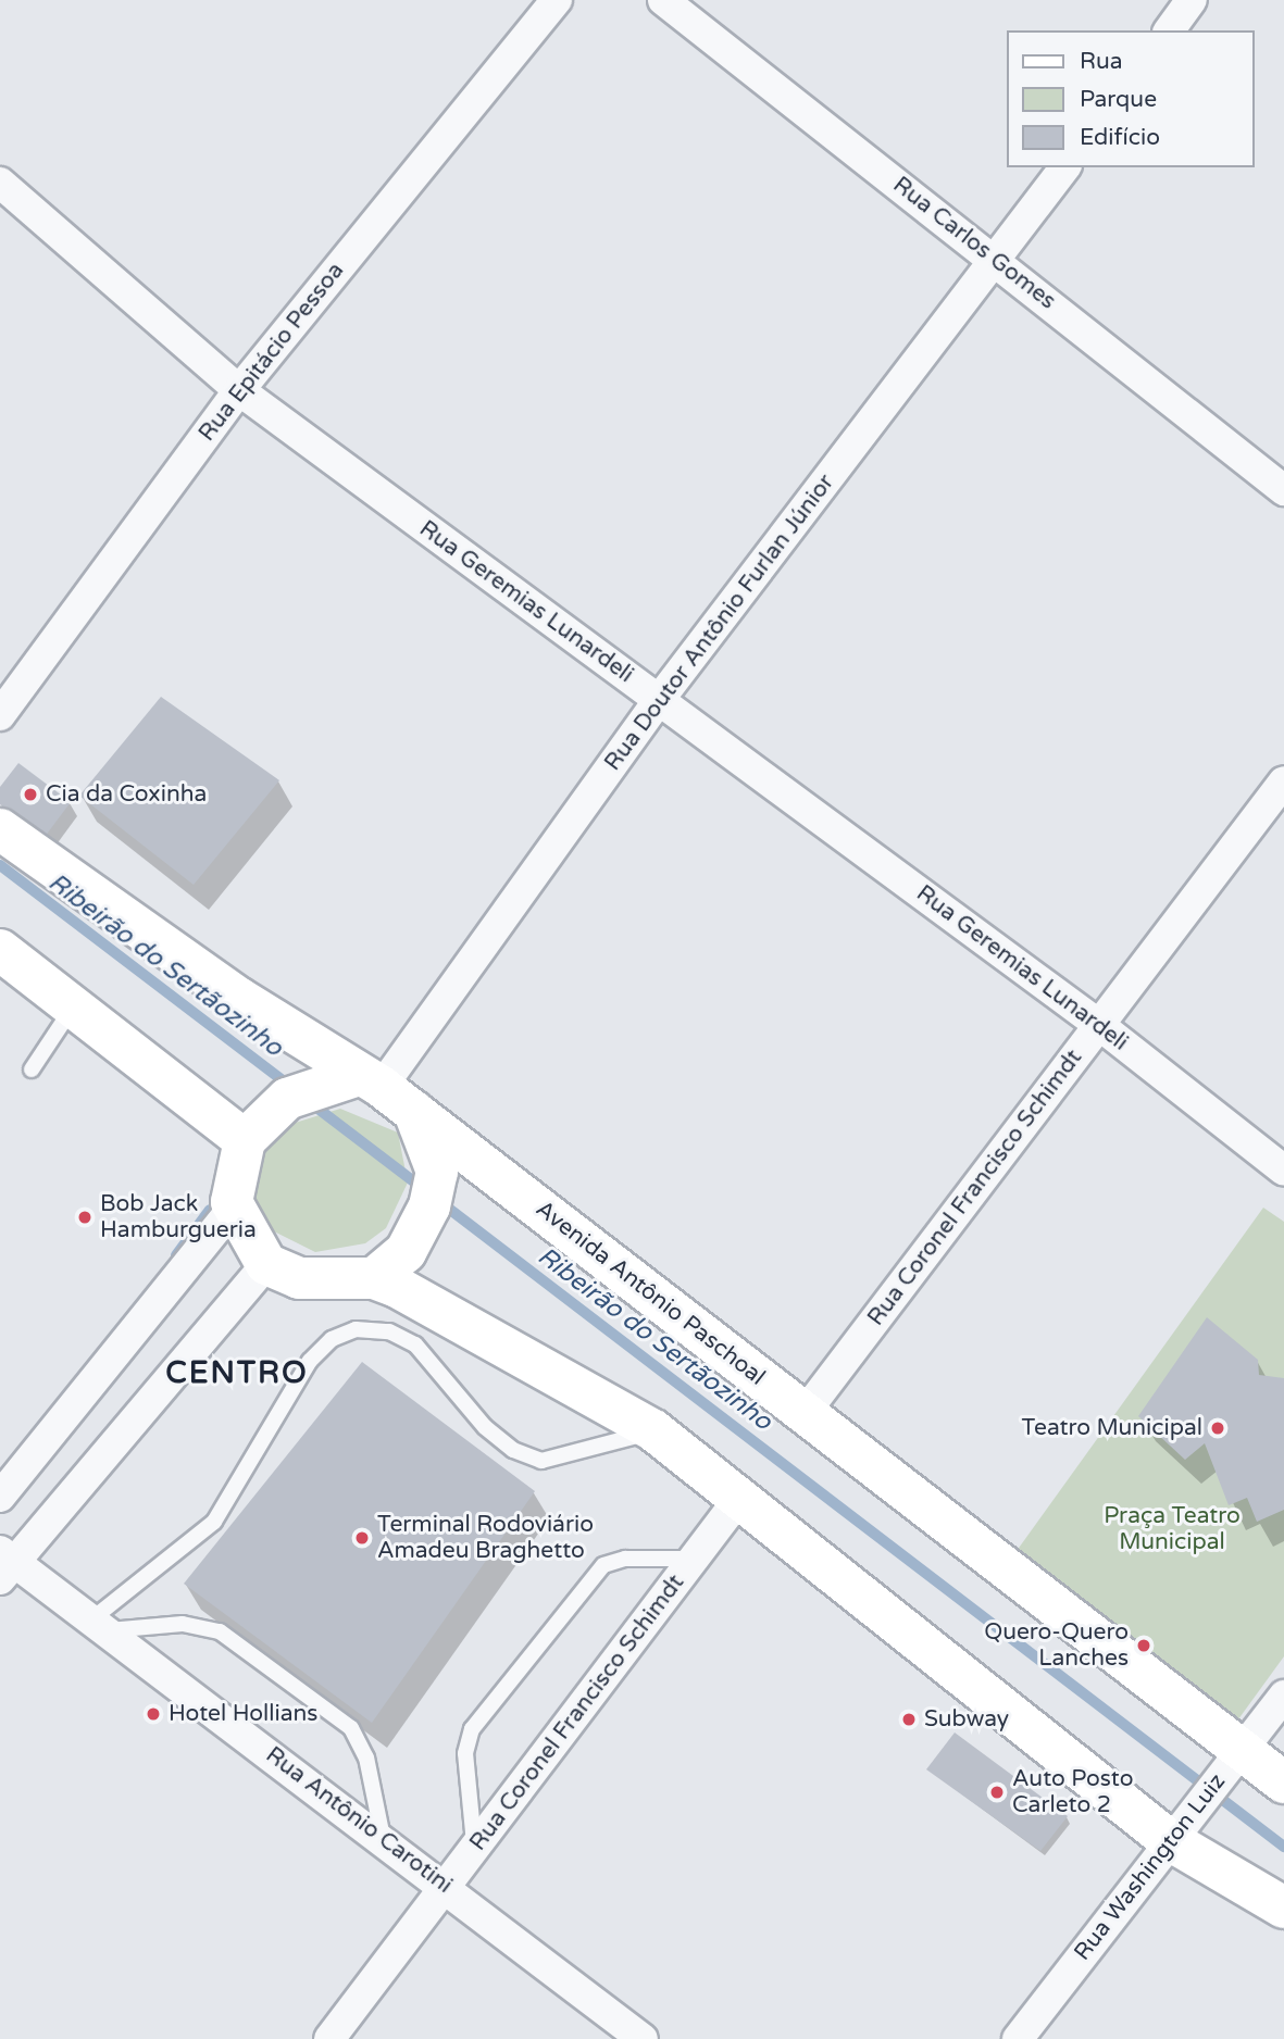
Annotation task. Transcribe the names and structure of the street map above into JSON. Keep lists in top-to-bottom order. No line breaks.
{"streets":{"main road":["Avenida Antônio Paschoal"],"street":["Rua Carlos Gomes","Rua Epitácio Pessoa","Rua Geremias Lunardeli","Rua Doutor Antônio Furlan Júnior","Rua Coronel Francisco Schimdt","Rua Antônio Carotini","Rua Washington Luiz"]},"crossings":[["Rua Carlos Gomes","Rua Doutor Antônio Furlan Júnior"],["Rua Epitácio Pessoa","Rua Geremias Lunardeli"],["Rua Geremias Lunardeli","Rua Doutor Antônio Furlan Júnior"],["Rua Geremias Lunardeli","Rua Coronel Francisco Schimdt"],["Rua Doutor Antônio Furlan Júnior","Avenida Antônio Paschoal"],["Rua Coronel Francisco Schimdt","Avenida Antônio Paschoal"],["Rua Coronel Francisco Schimdt","Rua Antônio Carotini"],["Avenida Antônio Paschoal","Rua Washington Luiz"]],"districts":["CENTRO"],"water":["Ribeirão do Sertãozinho"],"parks":["Praça Teatro Municipal"],"places":["Cia da Coxinha","Bob Jack Hamburgueria","Teatro Municipal","Terminal Rodoviário Amadeu Braghetto","Quero-Quero Lanches","Hotel Hollians","Subway","Auto Posto Carleto 2"],"legend":["Rua","Parque","Edifício"]}
